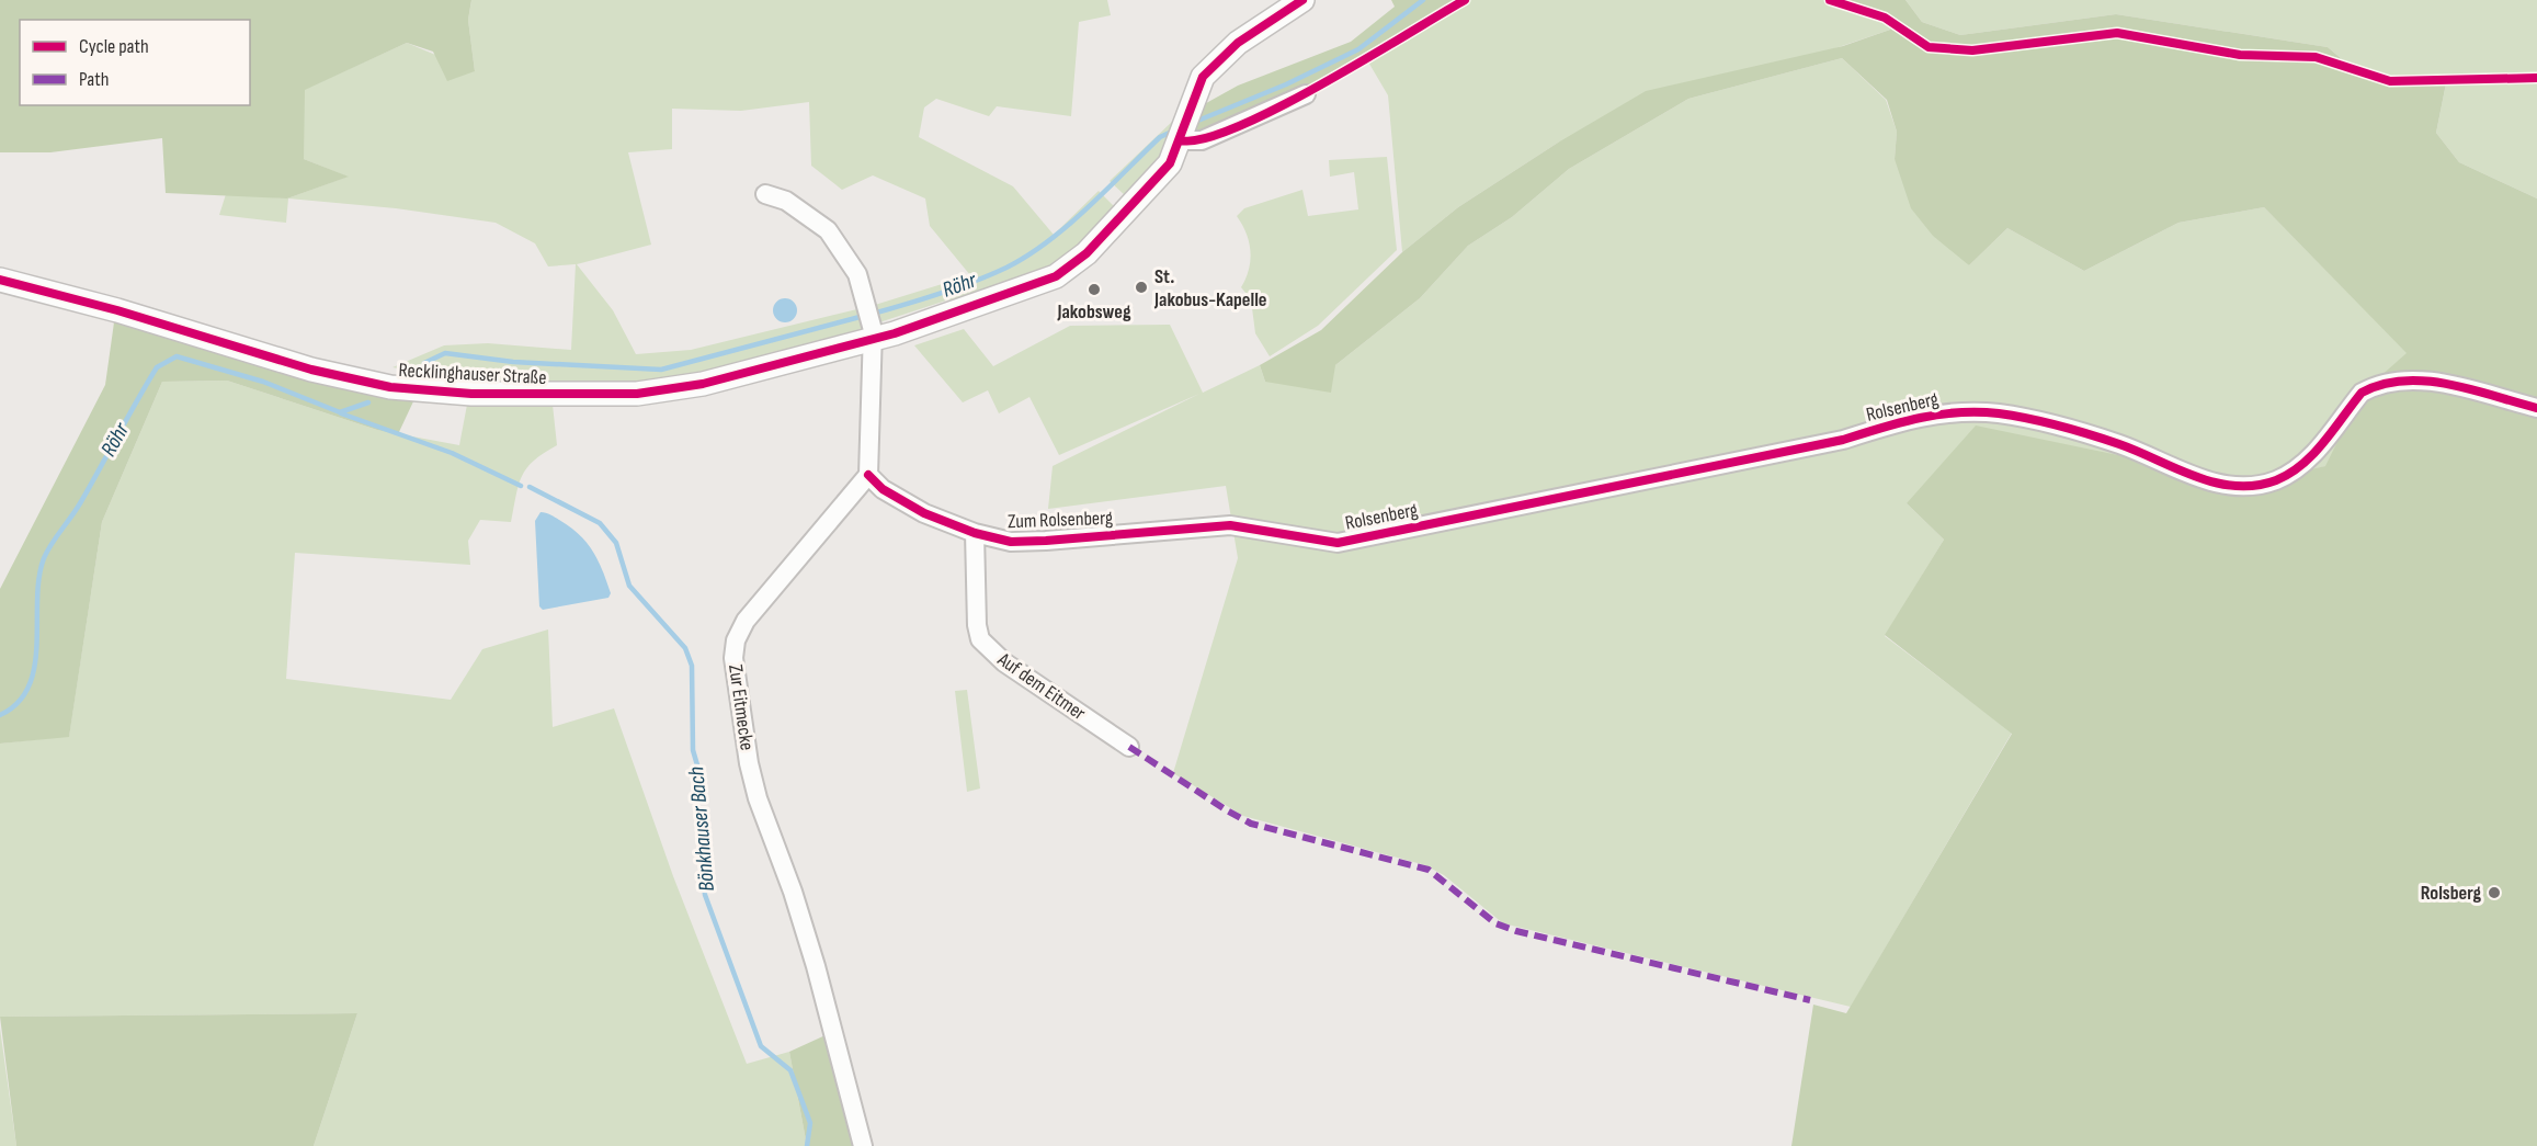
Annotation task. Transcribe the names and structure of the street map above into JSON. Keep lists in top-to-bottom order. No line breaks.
{"streets":{"main road":["Recklinghauser Straße"],"street":["Rolsenberg","Zum Rolsenberg","Auf dem Eitmer","Zur Eitmecke"]},"crossings":[["Rolsenberg","Zum Rolsenberg"],["Zum Rolsenberg","Auf dem Eitmer"],["Zum Rolsenberg","Zur Eitmecke"]],"water":["Röhr","Bönkhauser Bach"],"places":["St. Jakobus-Kapelle","Jakobsweg","Rolsberg"],"legend":["Cycle path","Path"]}
